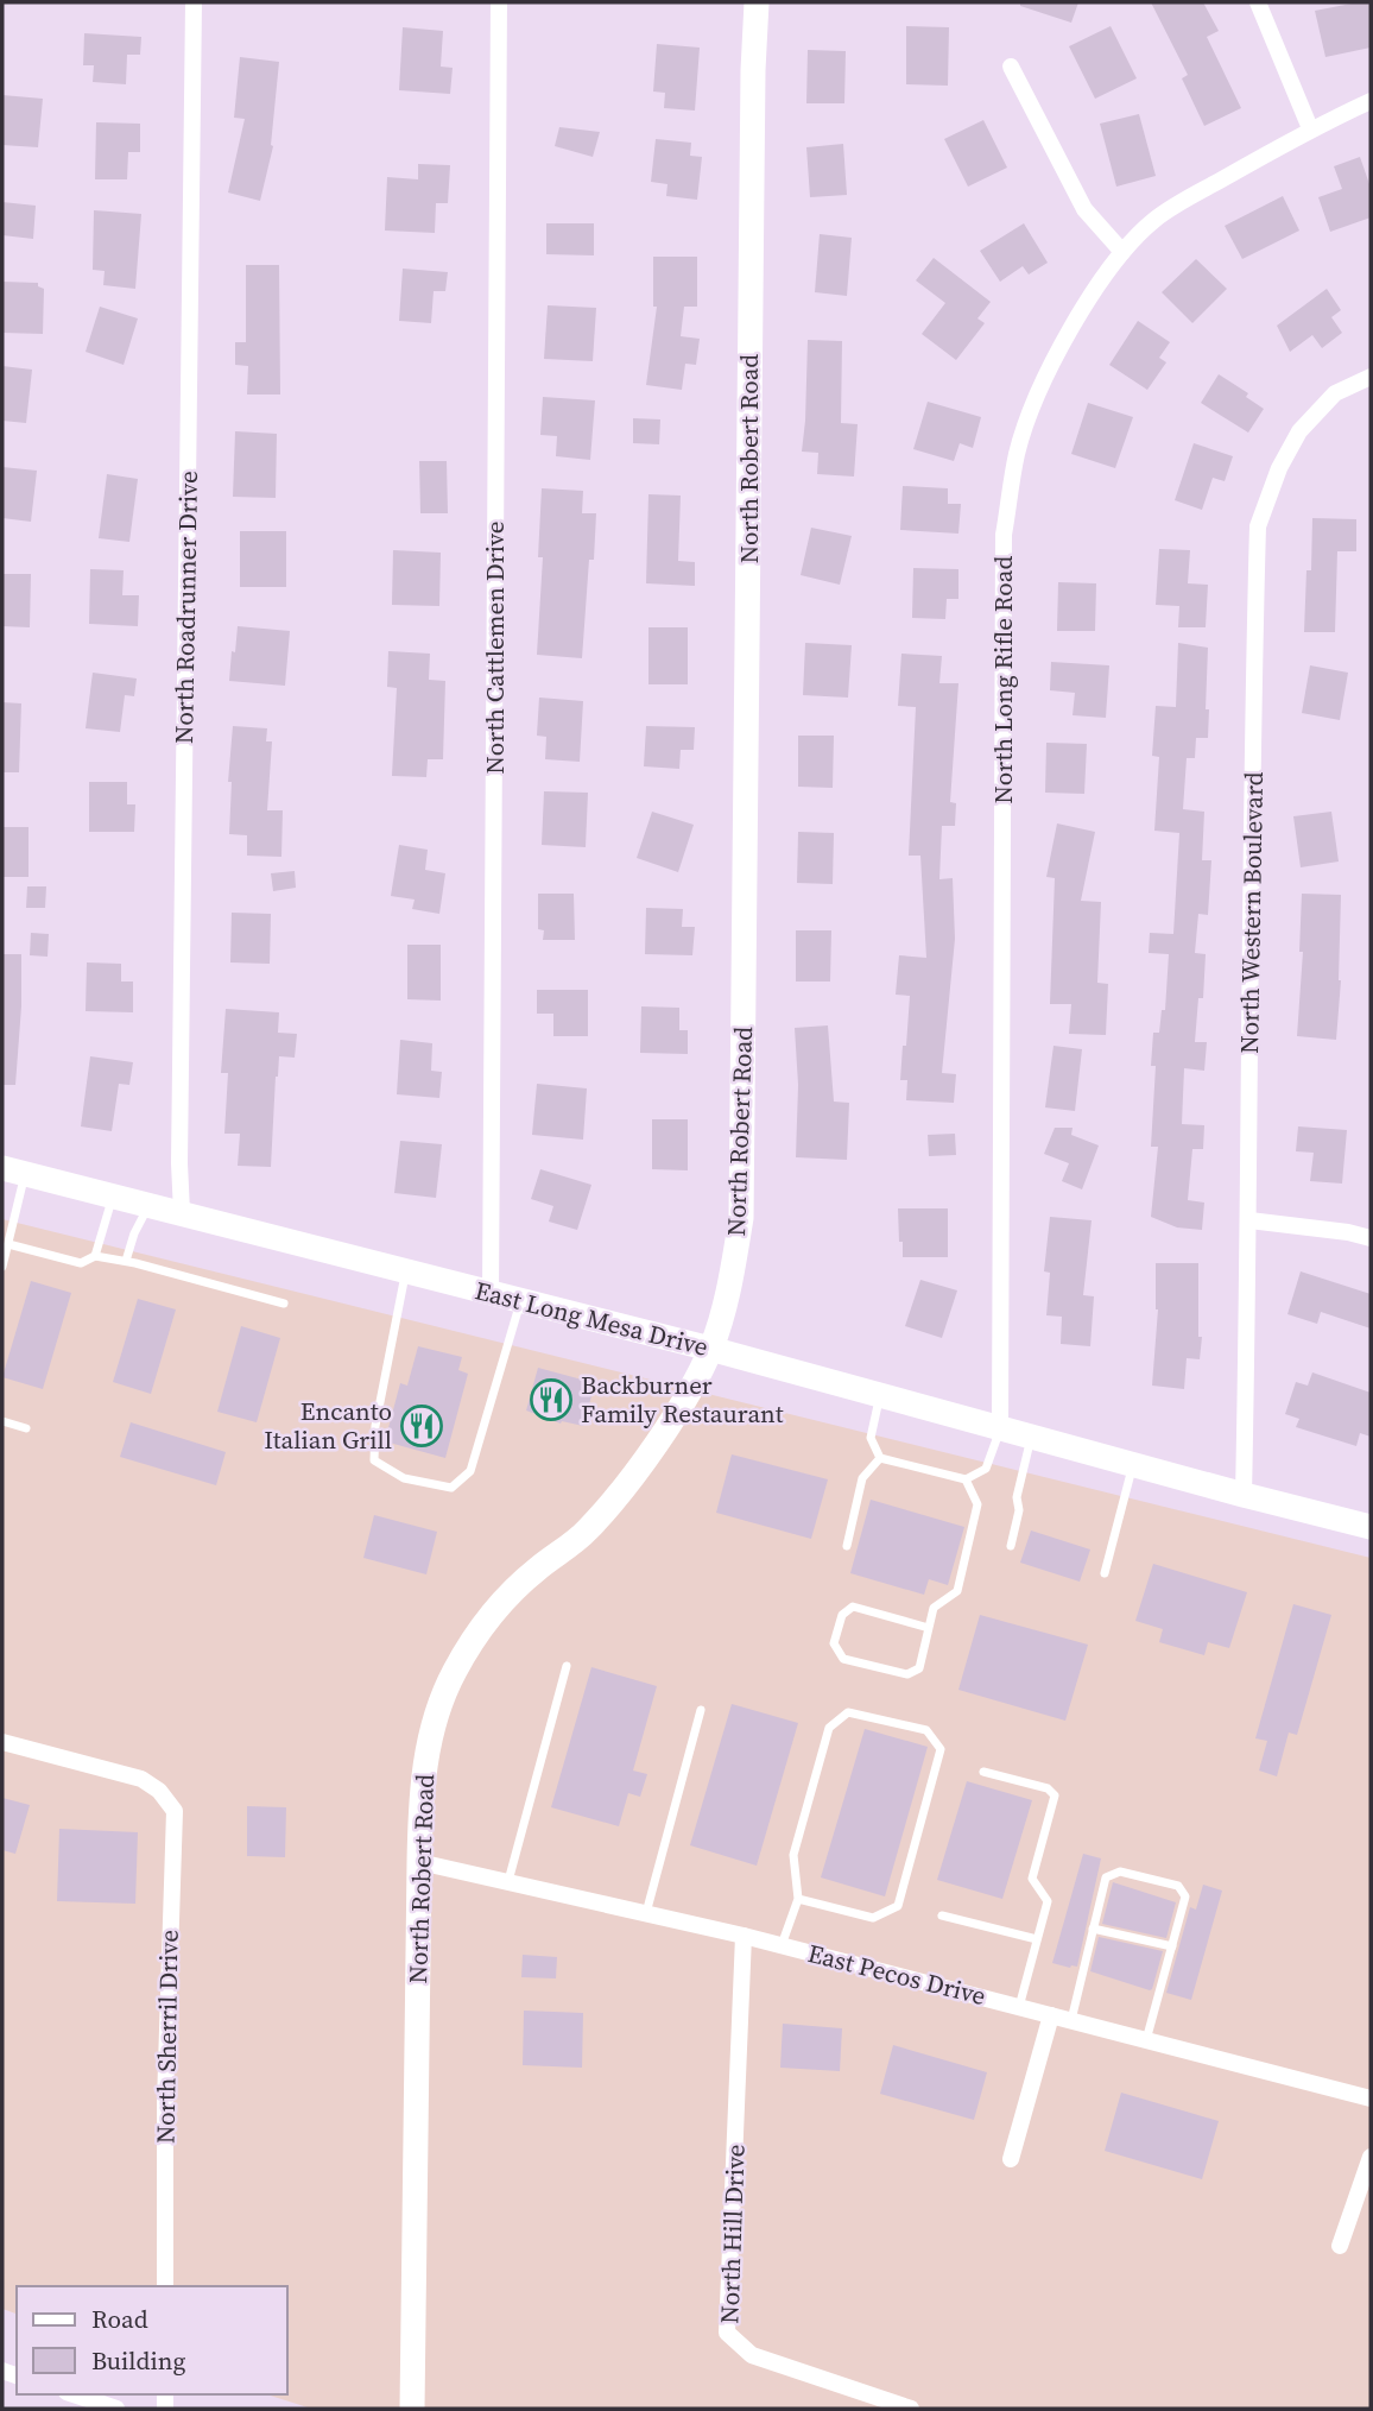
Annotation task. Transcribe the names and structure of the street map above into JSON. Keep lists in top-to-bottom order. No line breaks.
{"streets":{"main road":["North Robert Road","East Long Mesa Drive"],"street":["North Roadrunner Drive","North Cattlemen Drive","North Long Rifle Road","North Western Boulevard","East Pecos Drive","North Sherril Drive","North Hill Drive"]},"crossings":[["North Robert Road","East Long Mesa Drive"],["North Robert Road","East Pecos Drive"],["North Roadrunner Drive","East Long Mesa Drive"],["North Cattlemen Drive","East Long Mesa Drive"],["North Long Rifle Road","East Long Mesa Drive"],["North Western Boulevard","East Long Mesa Drive"],["East Pecos Drive","North Hill Drive"]],"places":{"restaurant":["Backburner Family Restaurant","Encanto Italian Grill"]},"legend":["Road","Building"]}
